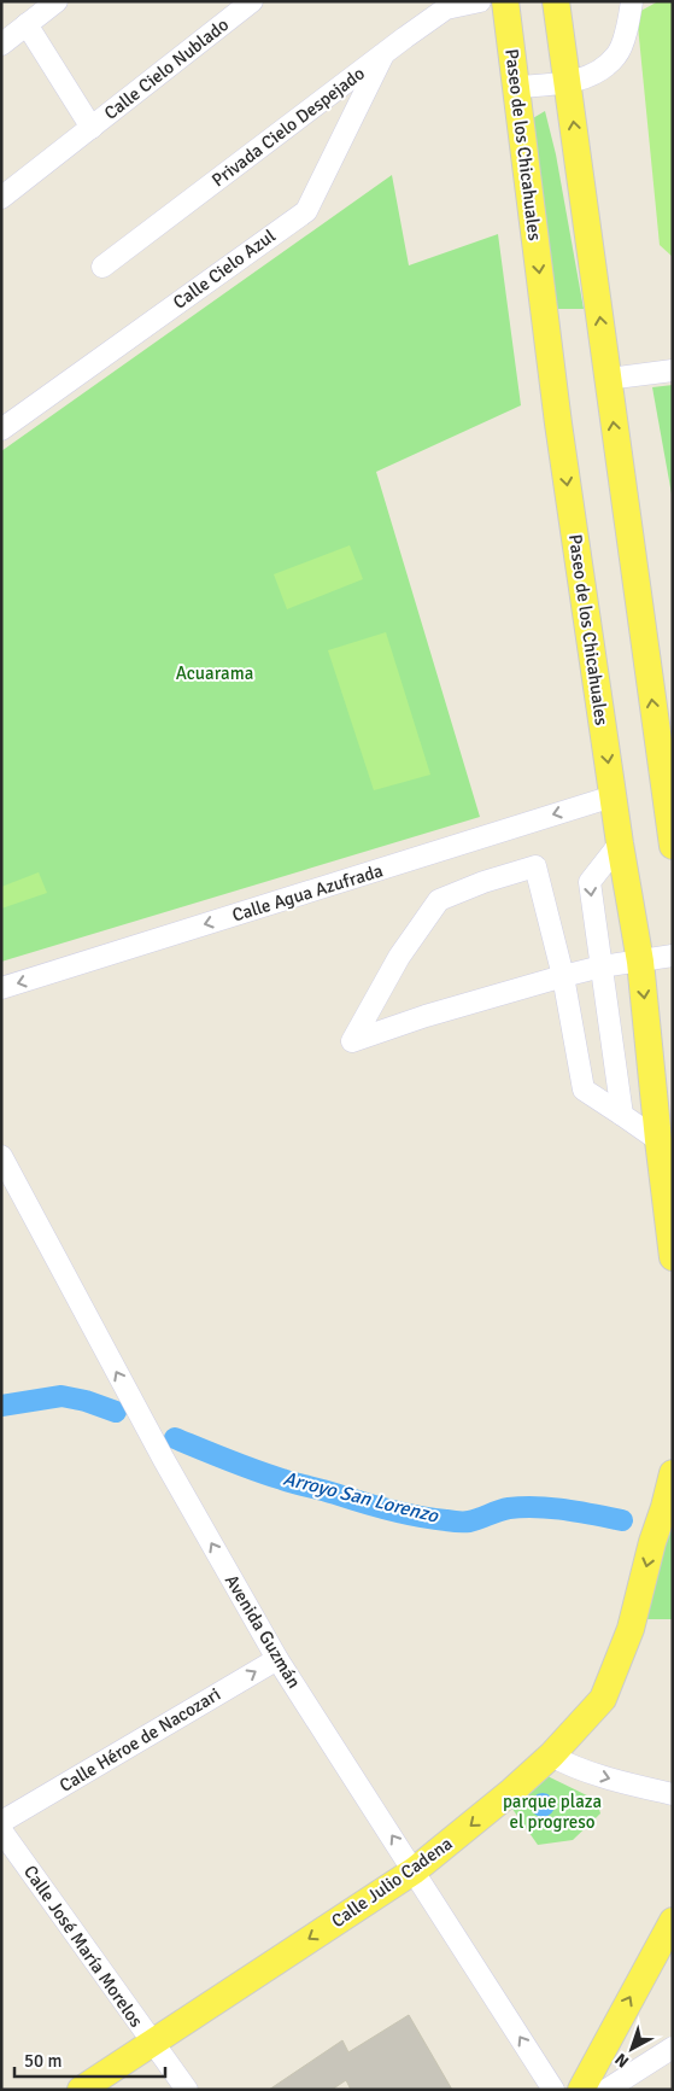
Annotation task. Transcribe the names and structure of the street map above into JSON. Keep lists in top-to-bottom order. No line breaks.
{"streets":{"main road":["Paseo de los Chicahuales","Calle Julio Cadena"],"street":["Calle Cielo Nublado","Privada Cielo Despejado","Calle Cielo Azul","Calle Agua Azufrada","Avenida Guzmán","Calle Héroe de Nacozari","Calle José María Morelos"]},"crossings":[["Privada Cielo Despejado","Calle Cielo Azul"],["Paseo de los Chicahuales","Calle Agua Azufrada"],["Avenida Guzmán","Calle Héroe de Nacozari"],["Avenida Guzmán","Calle Julio Cadena"],["Calle Julio Cadena","Calle José María Morelos"]],"one_way":["Calle Agua Azufrada","Avenida Guzmán","Calle Héroe de Nacozari","Calle Julio Cadena"],"water":["Arroyo San Lorenzo"],"parks":["Acuarama","parque plaza el progreso"],"scale_bar":"50 m","north":"bottom left"}
